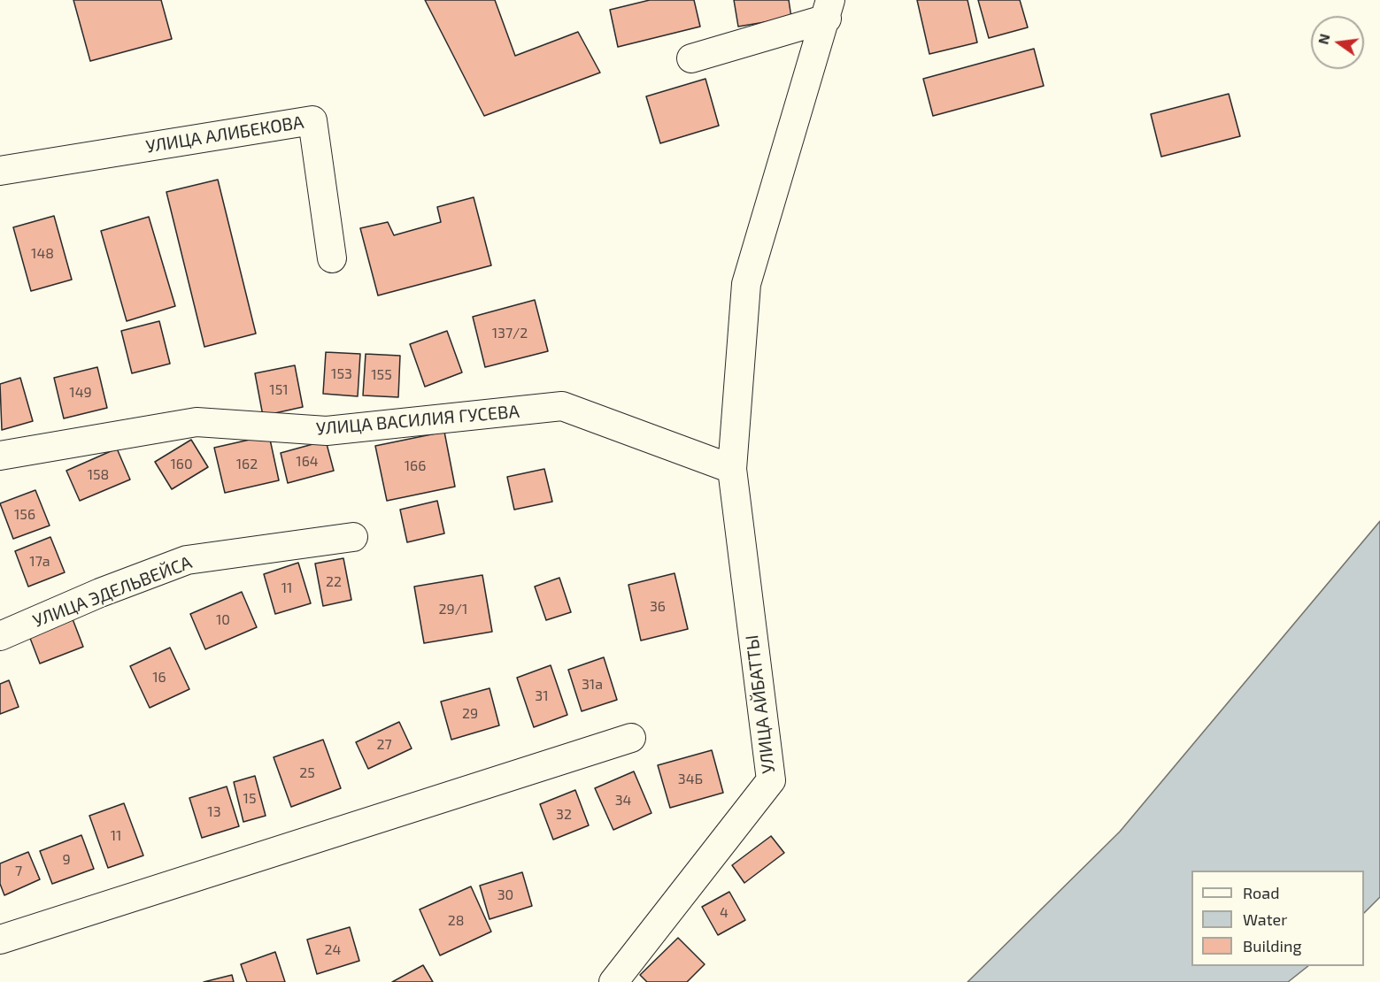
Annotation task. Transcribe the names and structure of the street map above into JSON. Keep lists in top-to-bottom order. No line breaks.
{"streets":{"street":["УЛИЦА АЛИБЕКОВА","УЛИЦА ВАСИЛИЯ ГУСЕВА","УЛИЦА ЭДЕЛЬВЕЙСА","УЛИЦА АЙБАТТЫ"]},"crossings":[["УЛИЦА ВАСИЛИЯ ГУСЕВА","УЛИЦА АЙБАТТЫ"]],"house_numbers":["148","137/2","153","155","151","149","164","160","162","166","158","156","17а","22","11","36","29/1","10","16","31а","31","29","27","25","34Б","15","34","13","32","11","9","7","30","4","28","24"],"legend":["Road","Water","Building"],"north":"left"}
